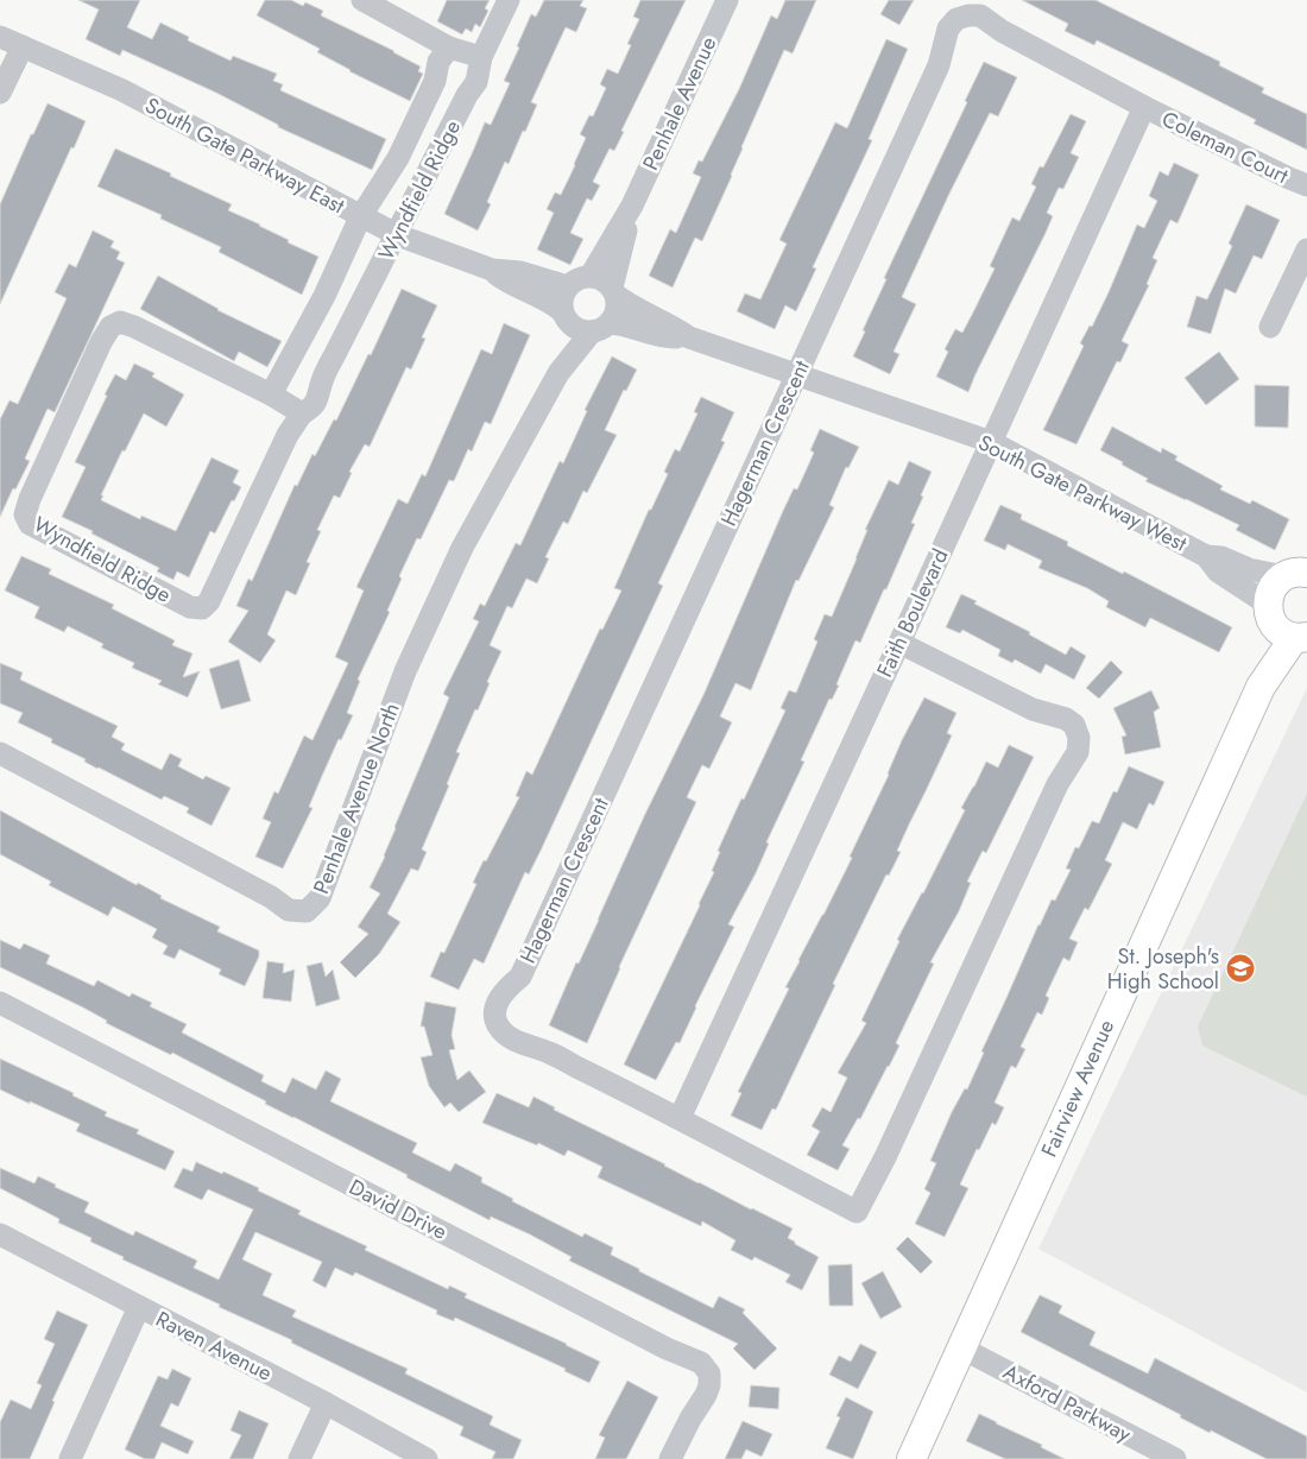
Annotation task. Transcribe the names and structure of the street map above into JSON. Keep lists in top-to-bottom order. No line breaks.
{"streets":{"main road":["Fairview Avenue"],"street":["Penhale Avenue","Coleman Court","South Gate Parkway East","Wyndfield Ridge","Hagerman Crescent","South Gate Parkway West","Faith Boulevard","Penhale Avenue North","David Drive","Raven Avenue","Axford Parkway"]},"crossings":[["Penhale Avenue","South Gate Parkway East"],["Penhale Avenue","South Gate Parkway West"],["Penhale Avenue","Penhale Avenue North"],["Coleman Court","Hagerman Crescent"],["Coleman Court","Faith Boulevard"],["South Gate Parkway East","Wyndfield Ridge"],["South Gate Parkway East","South Gate Parkway West"],["South Gate Parkway East","Penhale Avenue North"],["Hagerman Crescent","South Gate Parkway West"],["Hagerman Crescent","Faith Boulevard"],["South Gate Parkway West","Faith Boulevard"],["South Gate Parkway West","Penhale Avenue North"],["South Gate Parkway West","Fairview Avenue"],["Fairview Avenue","Axford Parkway"]],"places":{"school or university":["St. Joseph's High School"]}}
